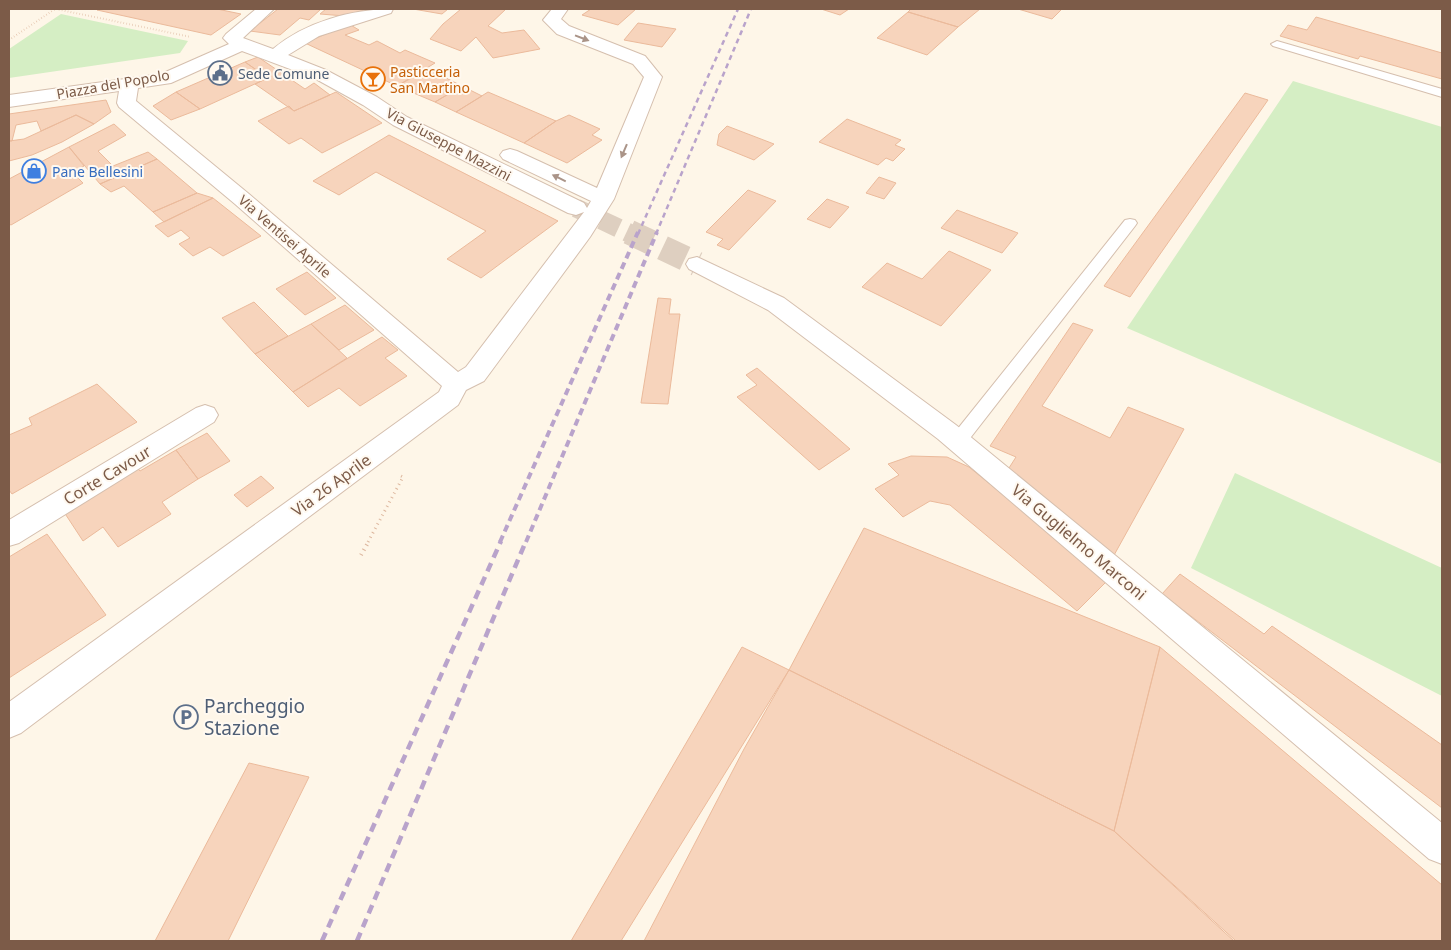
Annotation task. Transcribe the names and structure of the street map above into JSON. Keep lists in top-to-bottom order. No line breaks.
{"streets":{"street":["Piazza del Popolo","Via Giuseppe Mazzini","Via Ventisei Aprile","Corte Cavour","Via 26 Aprile","Via Guglielmo Marconi"]},"crossings":[["Piazza del Popolo","Via Giuseppe Mazzini"],["Piazza del Popolo","Via Ventisei Aprile"],["Via Ventisei Aprile","Via 26 Aprile"]],"places":{"public building":["Sede Comune"],"bar":["Pasticceria San Martino"],"shop":["Pane Bellesini"],"parking":["Parcheggio Stazione"]}}
